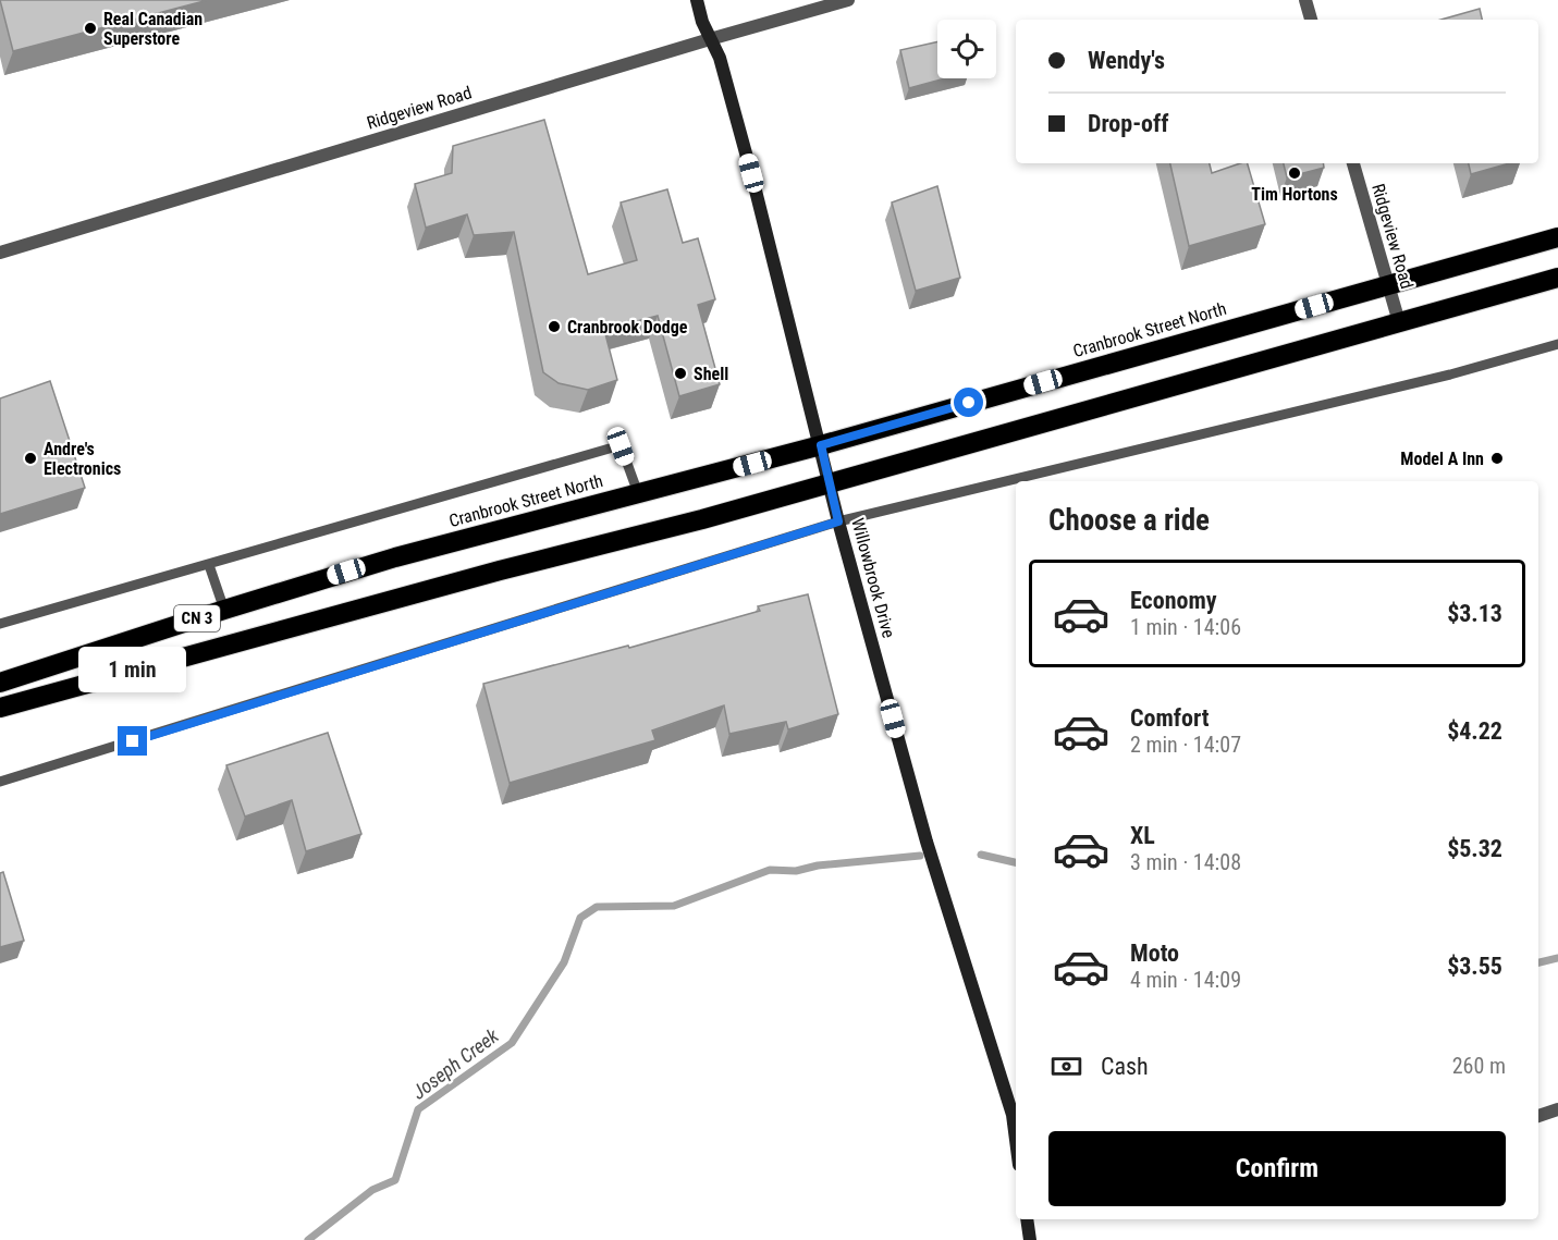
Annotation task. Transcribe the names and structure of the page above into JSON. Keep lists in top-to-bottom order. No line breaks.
{"streets":{"highway":["Cranbrook Street North","CN 3"],"street":["Ridgeview Road","Willowbrook Drive"]},"crossings":[["Ridgeview Road","Cranbrook Street North"],["Ridgeview Road","Willowbrook Drive"],["Ridgeview Road","CN 3"],["Cranbrook Street North","Willowbrook Drive"],["Willowbrook Drive","CN 3"]],"water":["Joseph Creek"],"places":["Real Canadian Superstore","Tim Hortons","Cranbrook Dodge","Shell","Andre's Electronics","Model A Inn"],"page":{"banner":["Wendy's","Drop-off"],"heading":"Choose a ride","list":[{"name":"Economy","note":"1 min · 14:06","value":"$3.13"},{"name":"Comfort","note":"2 min · 14:07","value":"$4.22"},{"name":"XL","note":"3 min · 14:08","value":"$5.32"},{"name":"Moto","note":"4 min · 14:09","value":"$3.55"}],"bubble":"1 min","pay":["Cash","260 m"],"buttons":"Confirm"}}
